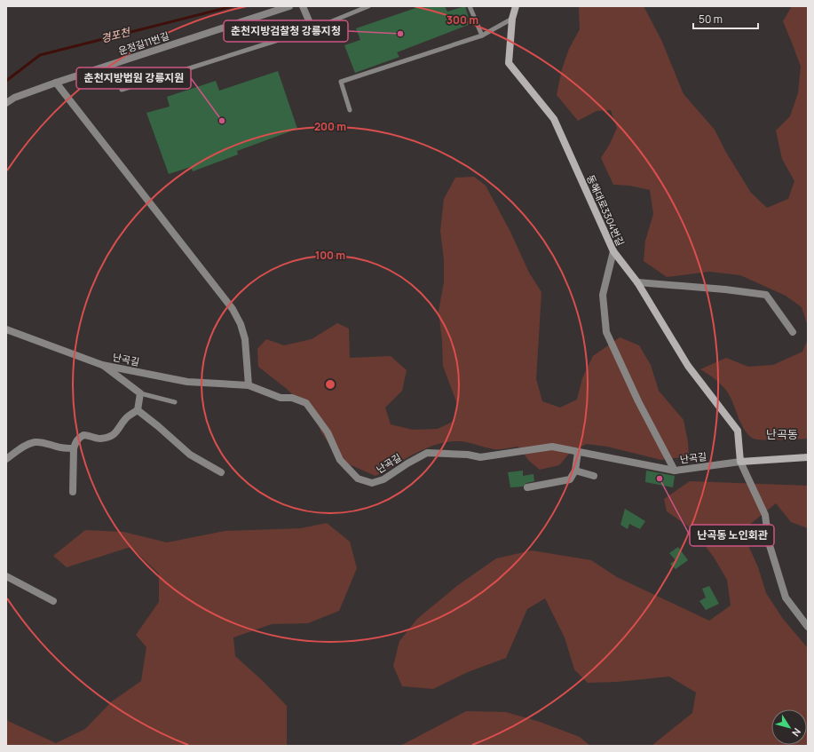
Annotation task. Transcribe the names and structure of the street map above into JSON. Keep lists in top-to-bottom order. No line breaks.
{"streets":{"street":["운정길11번길","동해대로3304번길","난곡길"]},"crossings":[["동해대로3304번길","난곡길"]],"districts":["난곡동"],"water":["경포천"],"places":["춘천지방검찰청 강릉지청","춘천지방법원 강릉지원","난곡동 노인회관"],"scale_bar":"50 m","north":"bottom right","rings":["300 m","200 m","100 m"]}
